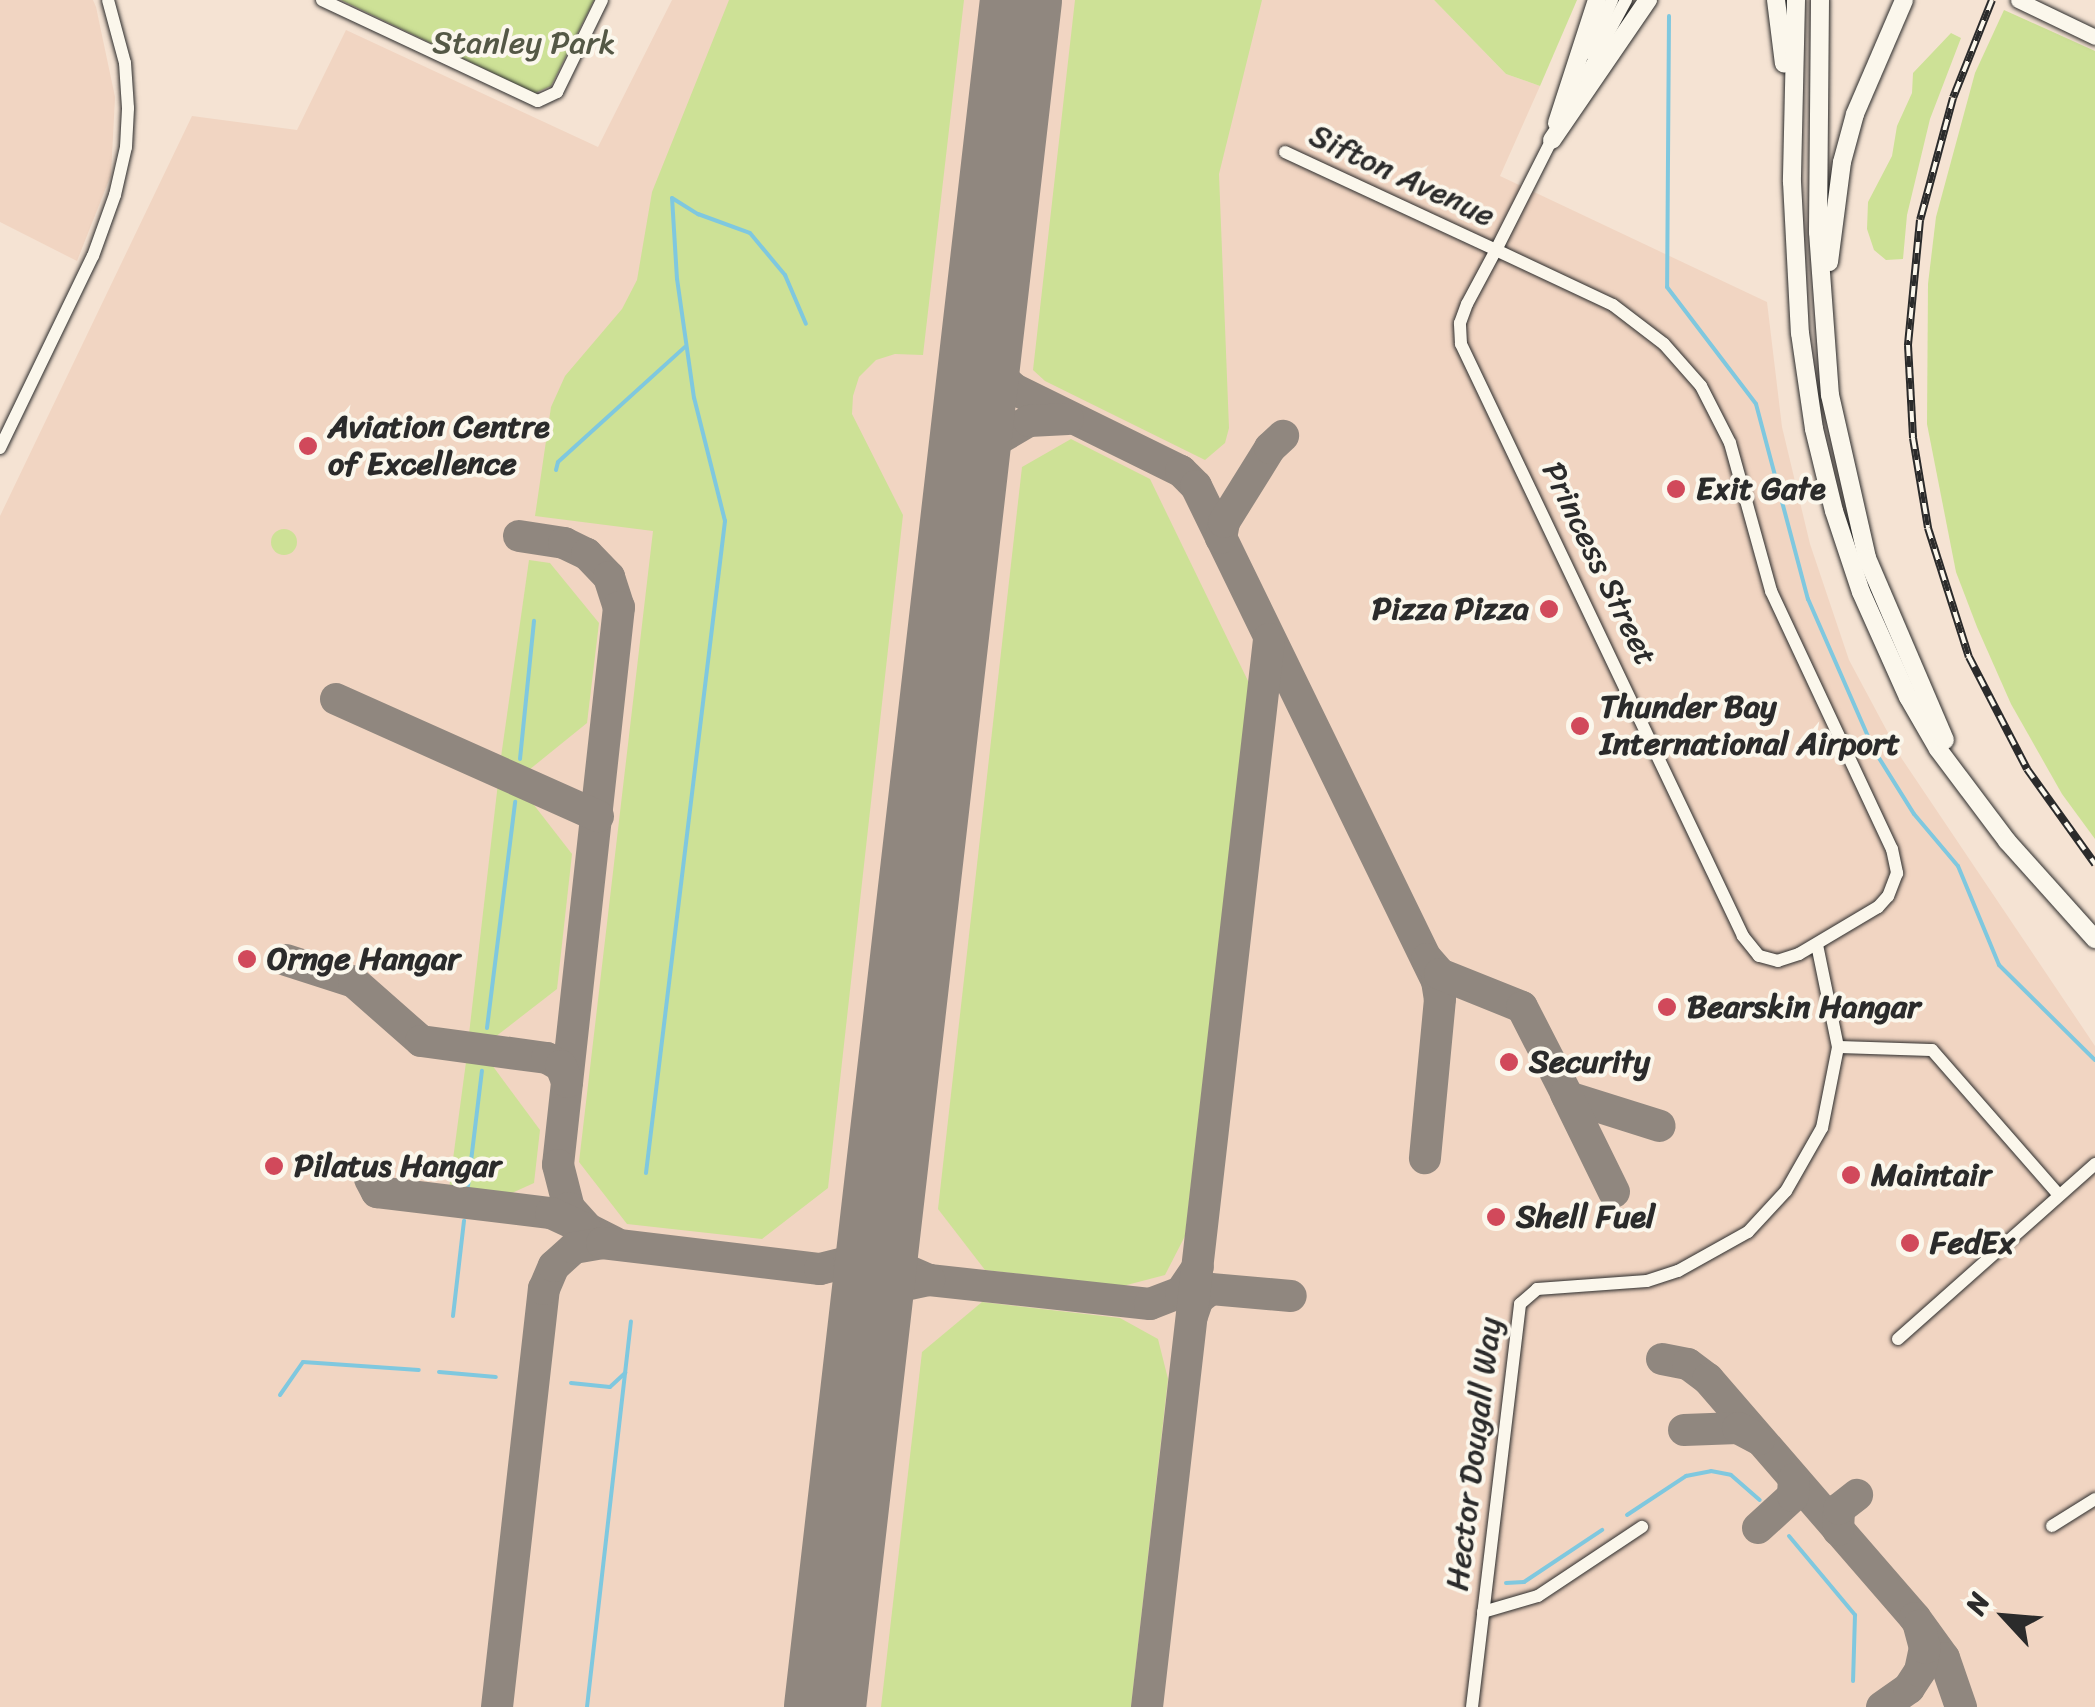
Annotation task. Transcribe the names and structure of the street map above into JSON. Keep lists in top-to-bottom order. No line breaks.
{"streets":{"street":["Sifton Avenue","Princess Street","Hector Dougall Way"]},"crossings":[["Sifton Avenue","Princess Street"]],"parks":["Stanley Park"],"places":["Aviation Centre of Excellence","Exit Gate","Pizza Pizza","Thunder Bay International Airport","Ornge Hangar","Bearskin Hangar","Security","Pilatus Hangar","Maintair","Shell Fuel","FedEx"],"north":"top left"}
